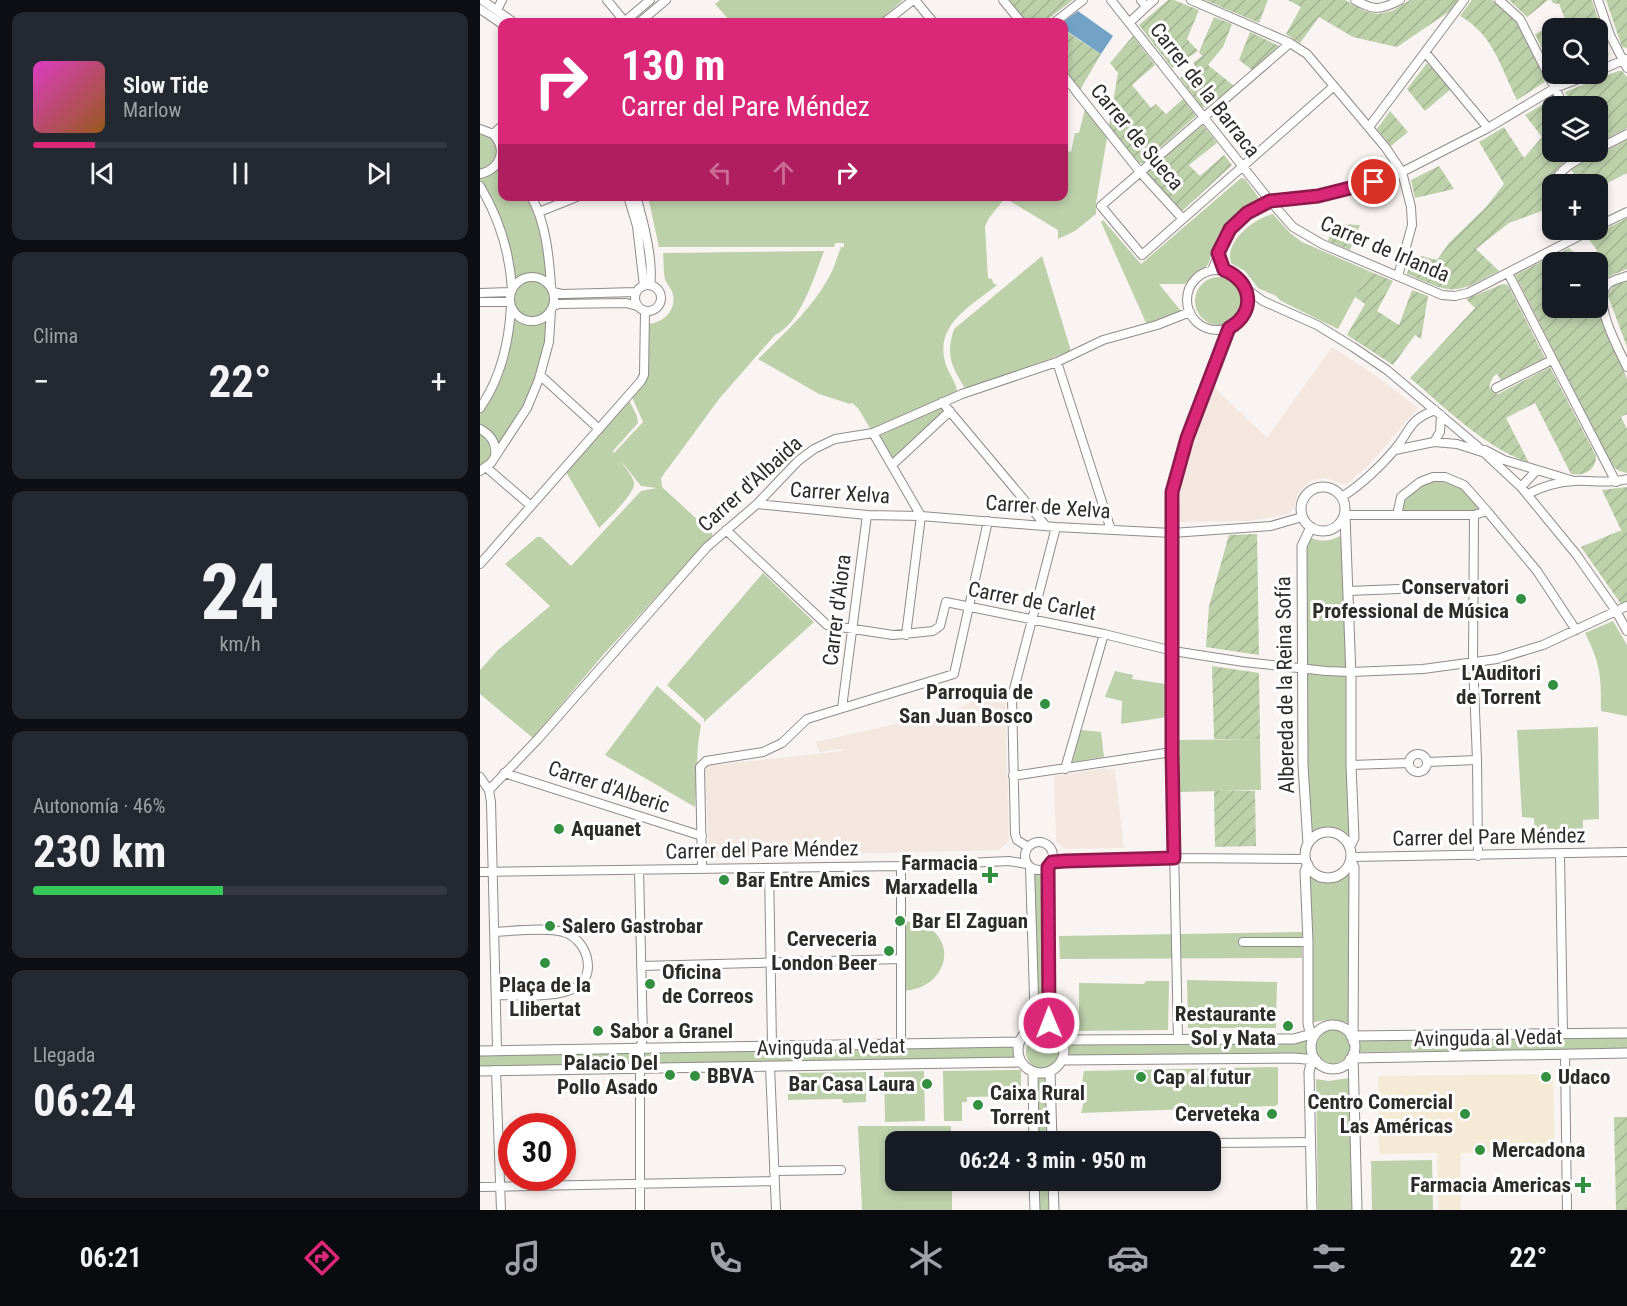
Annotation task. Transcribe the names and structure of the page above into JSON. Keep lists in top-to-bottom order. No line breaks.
{"streets":{"street":["Carrer de la Barraca","Carrer de Sueca","Carrer de Irlanda","Carrer d'Albaida","Carrer Xelva","Carrer de Xelva","Carrer de Carlet","Carrer d'Aiora","Albereda de la Reina Sofía","Carrer d'Alberic","Carrer del Pare Méndez","Avinguda al Vedat"]},"crossings":[["Carrer de la Barraca","Carrer de Irlanda"],["Carrer d'Albaida","Carrer Xelva"],["Carrer d'Albaida","Carrer de Carlet"],["Carrer d'Albaida","Carrer d'Alberic"],["Carrer Xelva","Carrer de Xelva"],["Carrer Xelva","Carrer d'Aiora"],["Carrer de Xelva","Albereda de la Reina Sofía"],["Carrer de Carlet","Carrer d'Aiora"],["Carrer de Carlet","Albereda de la Reina Sofía"],["Albereda de la Reina Sofía","Carrer del Pare Méndez"]],"places":{"other":["Conservatori Professional de Música","L'Auditori de Torrent","Parroquia de San Juan Bosco","Aquanet","Bar Entre Amics","Bar El Zaguan","Salero Gastrobar","Cerveceria London Beer","Plaça de la Llibertat","Oficina de Correos","Restaurante Sol y Nata","Sabor a Granel","Palacio Del Pollo Asado","BBVA","Cap al futur","Udaco","Bar Casa Laura","Caixa Rural Torrent","Cerveteka","Centro Comercial Las Américas","Mercadona"],"health":["Farmacia Marxadella","Farmacia Americas"]},"page":{"map_buttons":["+","−"],"turn":["130 m","Carrer del Pare Méndez"],"song":["Slow Tide","Marlow"],"tile":["Clima",["24","km/h"],["Autonomía · 46%","230 km"],["Llegada","06:24"]],"heat":["−","22°","+"],"limit":"30","trip":"06:24 · 3 min · 950 m","tabs":["06:21","22°"]}}
